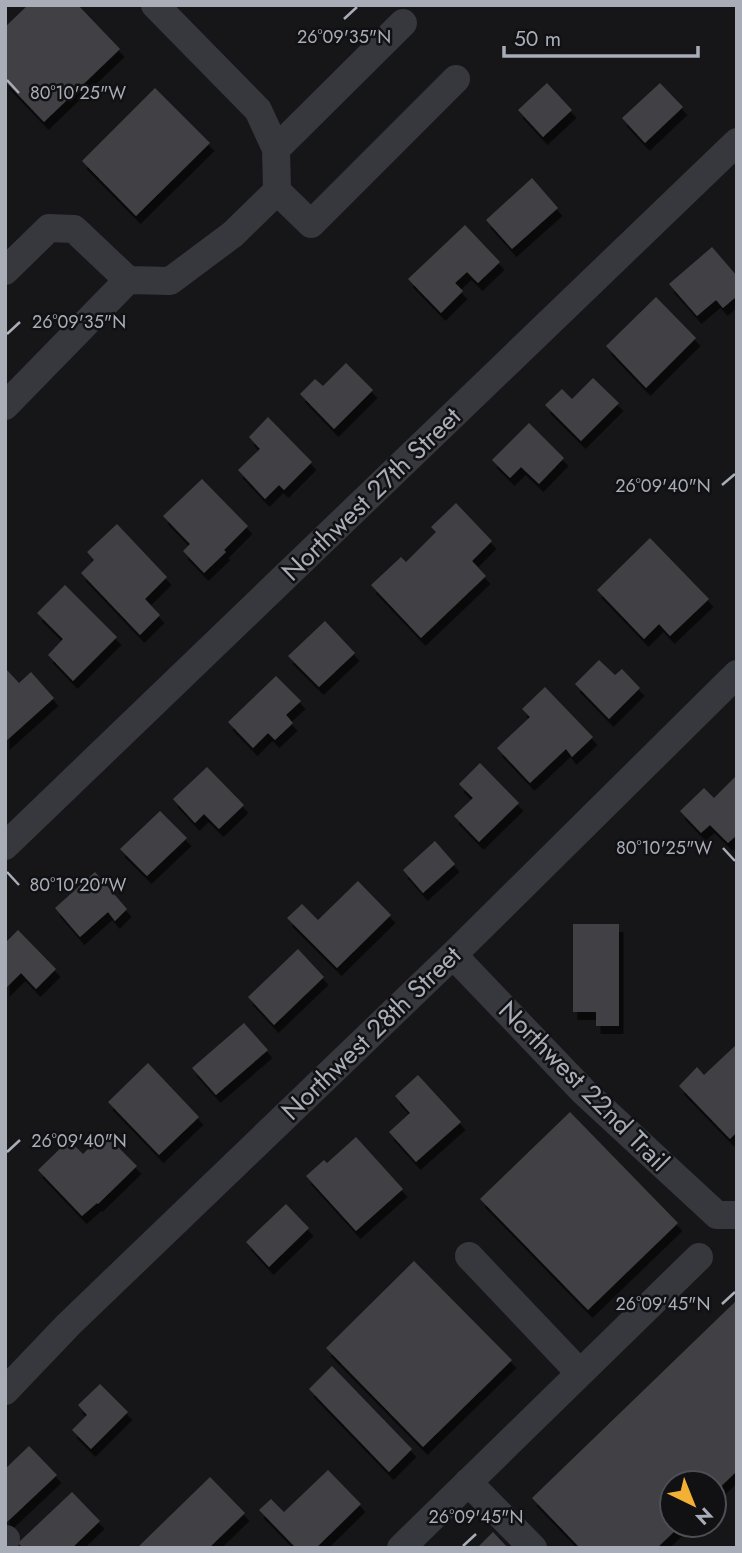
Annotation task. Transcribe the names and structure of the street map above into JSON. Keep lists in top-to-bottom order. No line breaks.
{"streets":{"street":["Northwest 27th Street","Northwest 28th Street","Northwest 22nd Trail"]},"crossings":[["Northwest 28th Street","Northwest 22nd Trail"]],"scale_bar":"50 m","north":"bottom right","coordinates":["26°09'35\"N","80°10'25\"W","26°09'40\"N","80°10'20\"W","26°09'45\"N"]}
